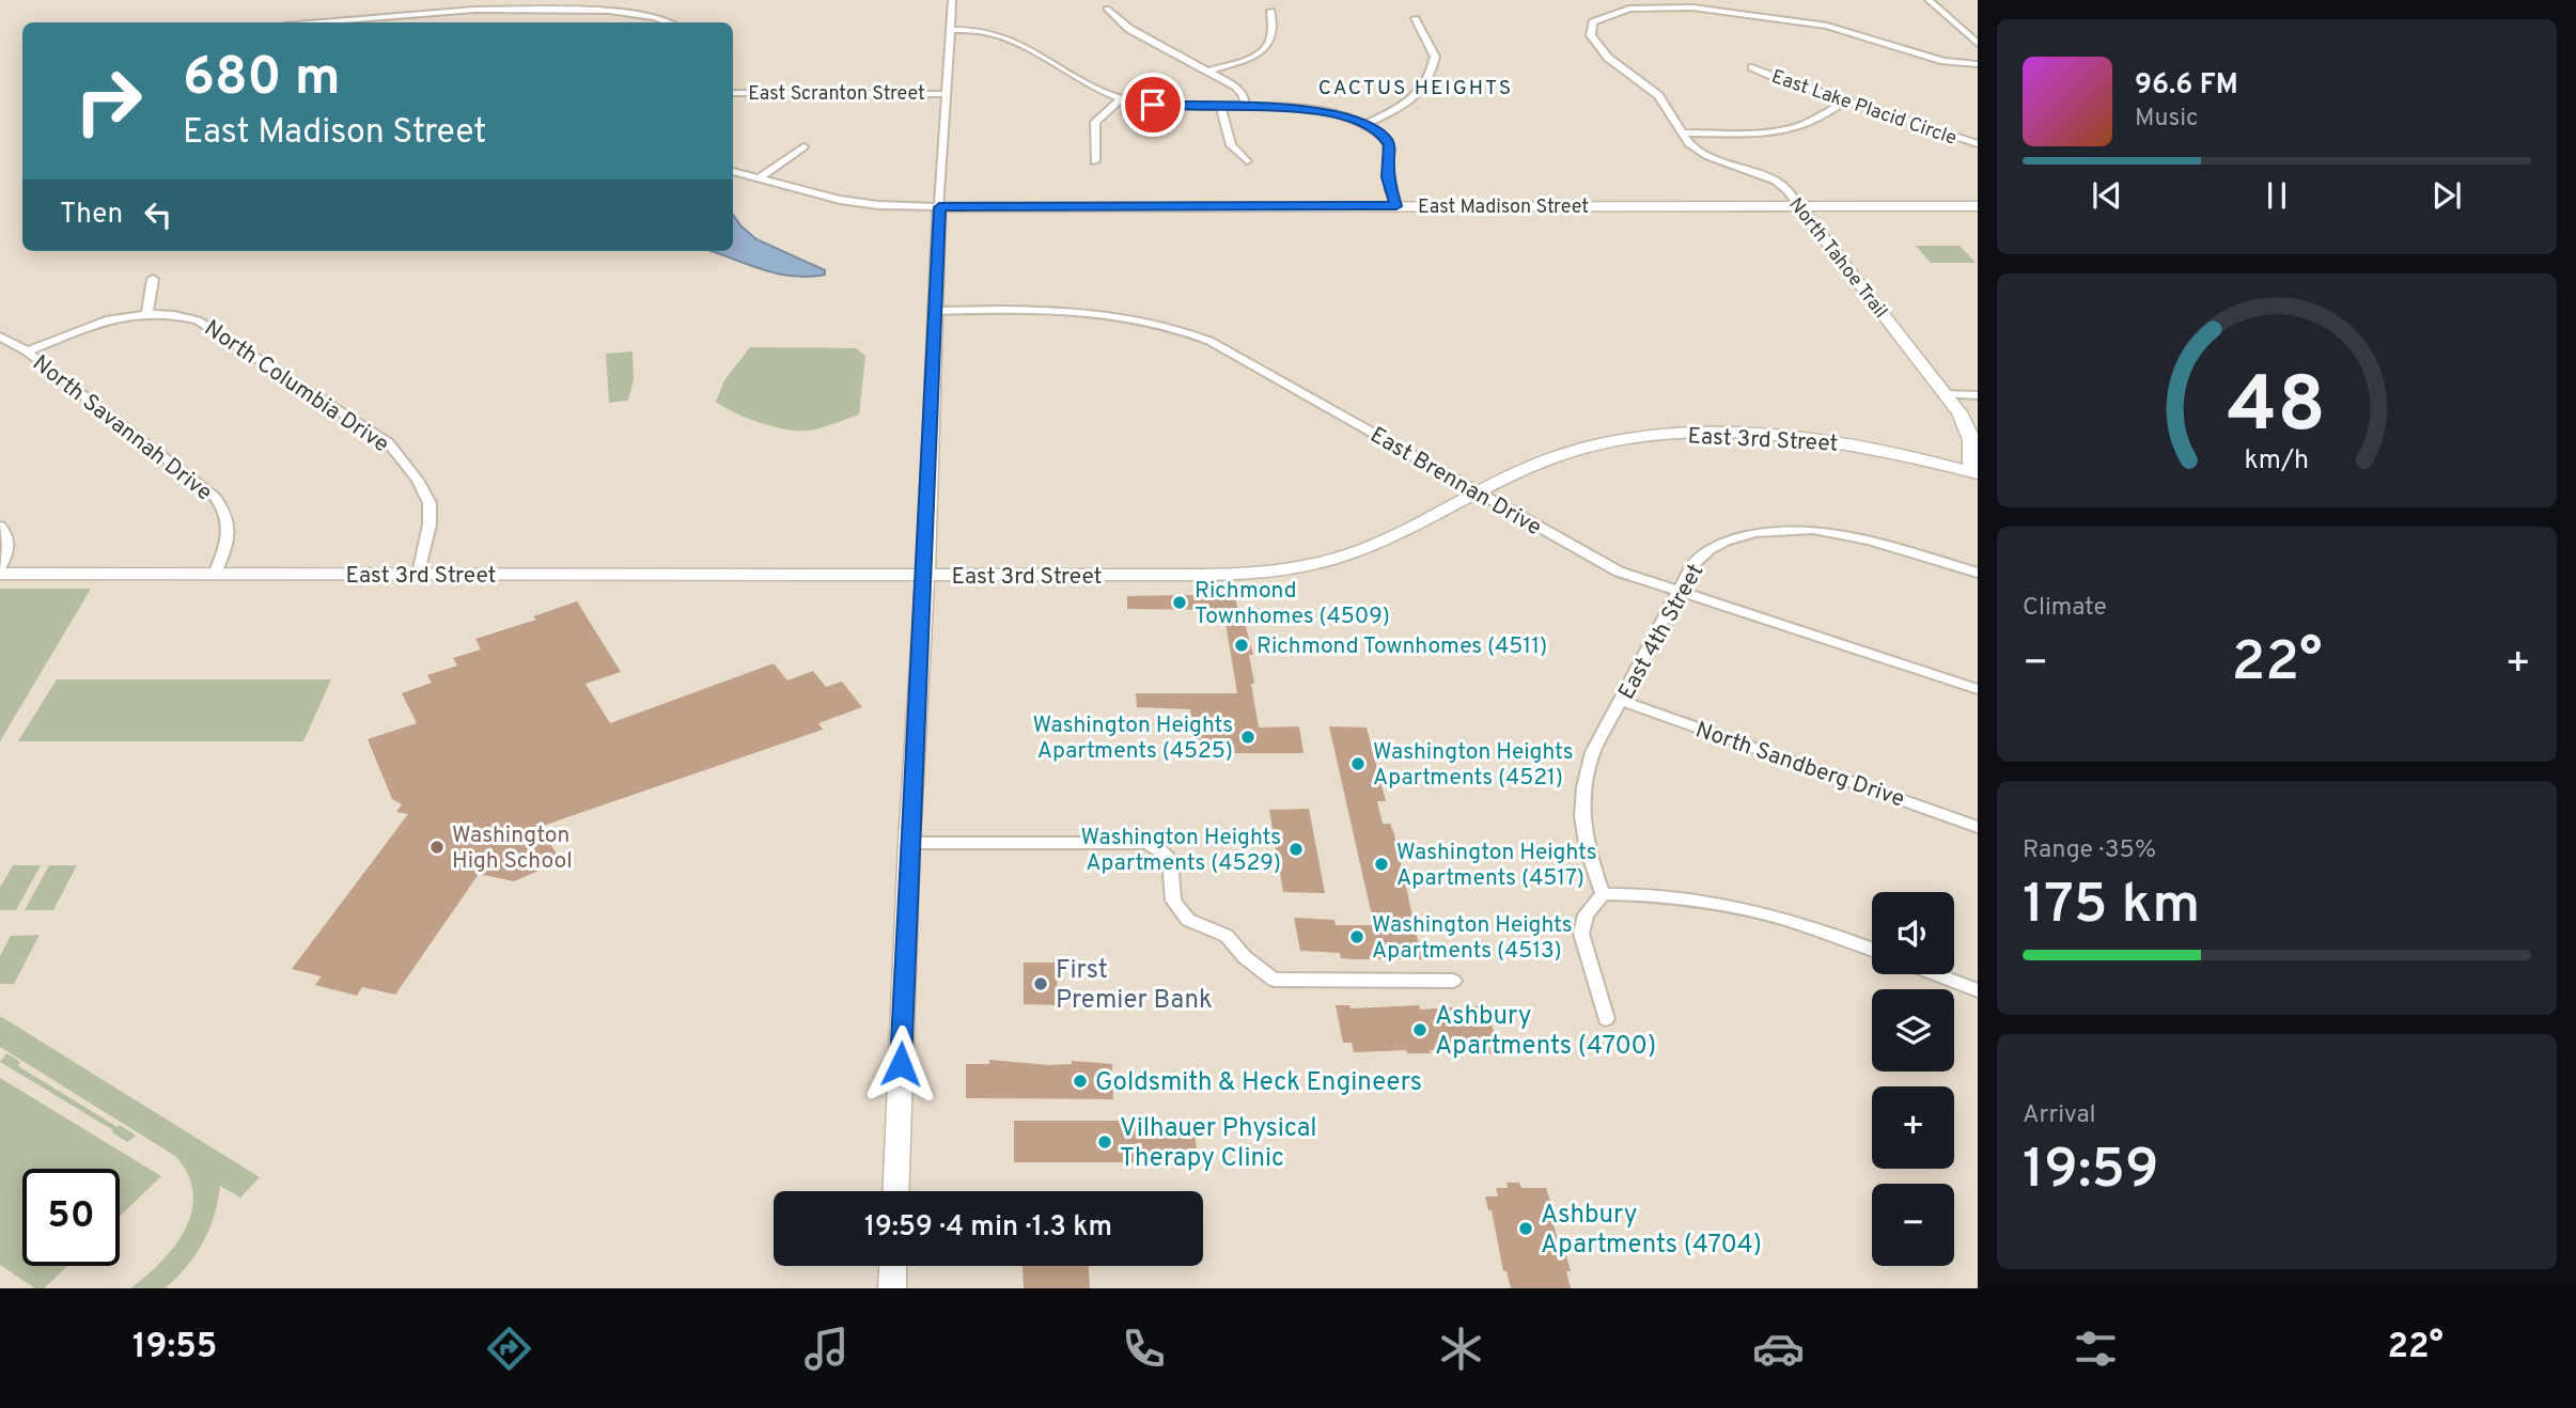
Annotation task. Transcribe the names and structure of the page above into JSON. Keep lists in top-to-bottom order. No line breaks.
{"streets":{"main road":["East Madison Street","North Tahoe Trail","East 3rd Street"],"street":["East Scranton Street","East Lake Placid Circle","North Columbia Drive","North Savannah Drive","East Brennan Drive","East 4th Street","North Sandberg Drive"]},"crossings":[["East Madison Street","North Tahoe Trail"],["North Tahoe Trail","East 3rd Street"],["North Columbia Drive","North Savannah Drive"],["North Columbia Drive","East 3rd Street"],["North Savannah Drive","East 3rd Street"],["East 3rd Street","East Brennan Drive"],["East Brennan Drive","East 4th Street"],["East 4th Street","North Sandberg Drive"]],"districts":["CACTUS HEIGHTS"],"places":["Richmond Townhomes (4509)","Richmond Townhomes (4511)","Washington Heights Apartments (4525)","Washington Heights Apartments (4521)","Washington High School","Washington Heights Apartments (4529)","Washington Heights Apartments (4517)","Washington Heights Apartments (4513)","First Premier Bank","Ashbury Apartments (4700)","Goldsmith & Heck Engineers","Vilhauer Physical Therapy Clinic","Ashbury Apartments (4704)"],"page":{"turn":["680 m","East Madison Street"],"song":["96.6 FM","Music"],"then":"Then","tile":["Climate",["Range · 35%","175 km"],["Arrival","19:59"]],"heat":["−","22°","+"],"map_buttons":["+","−"],"limit":"50","trip":"19:59 · 4 min · 1.3 km","tabs":["19:55","22°"],"gauge":["48","km/h"]}}
